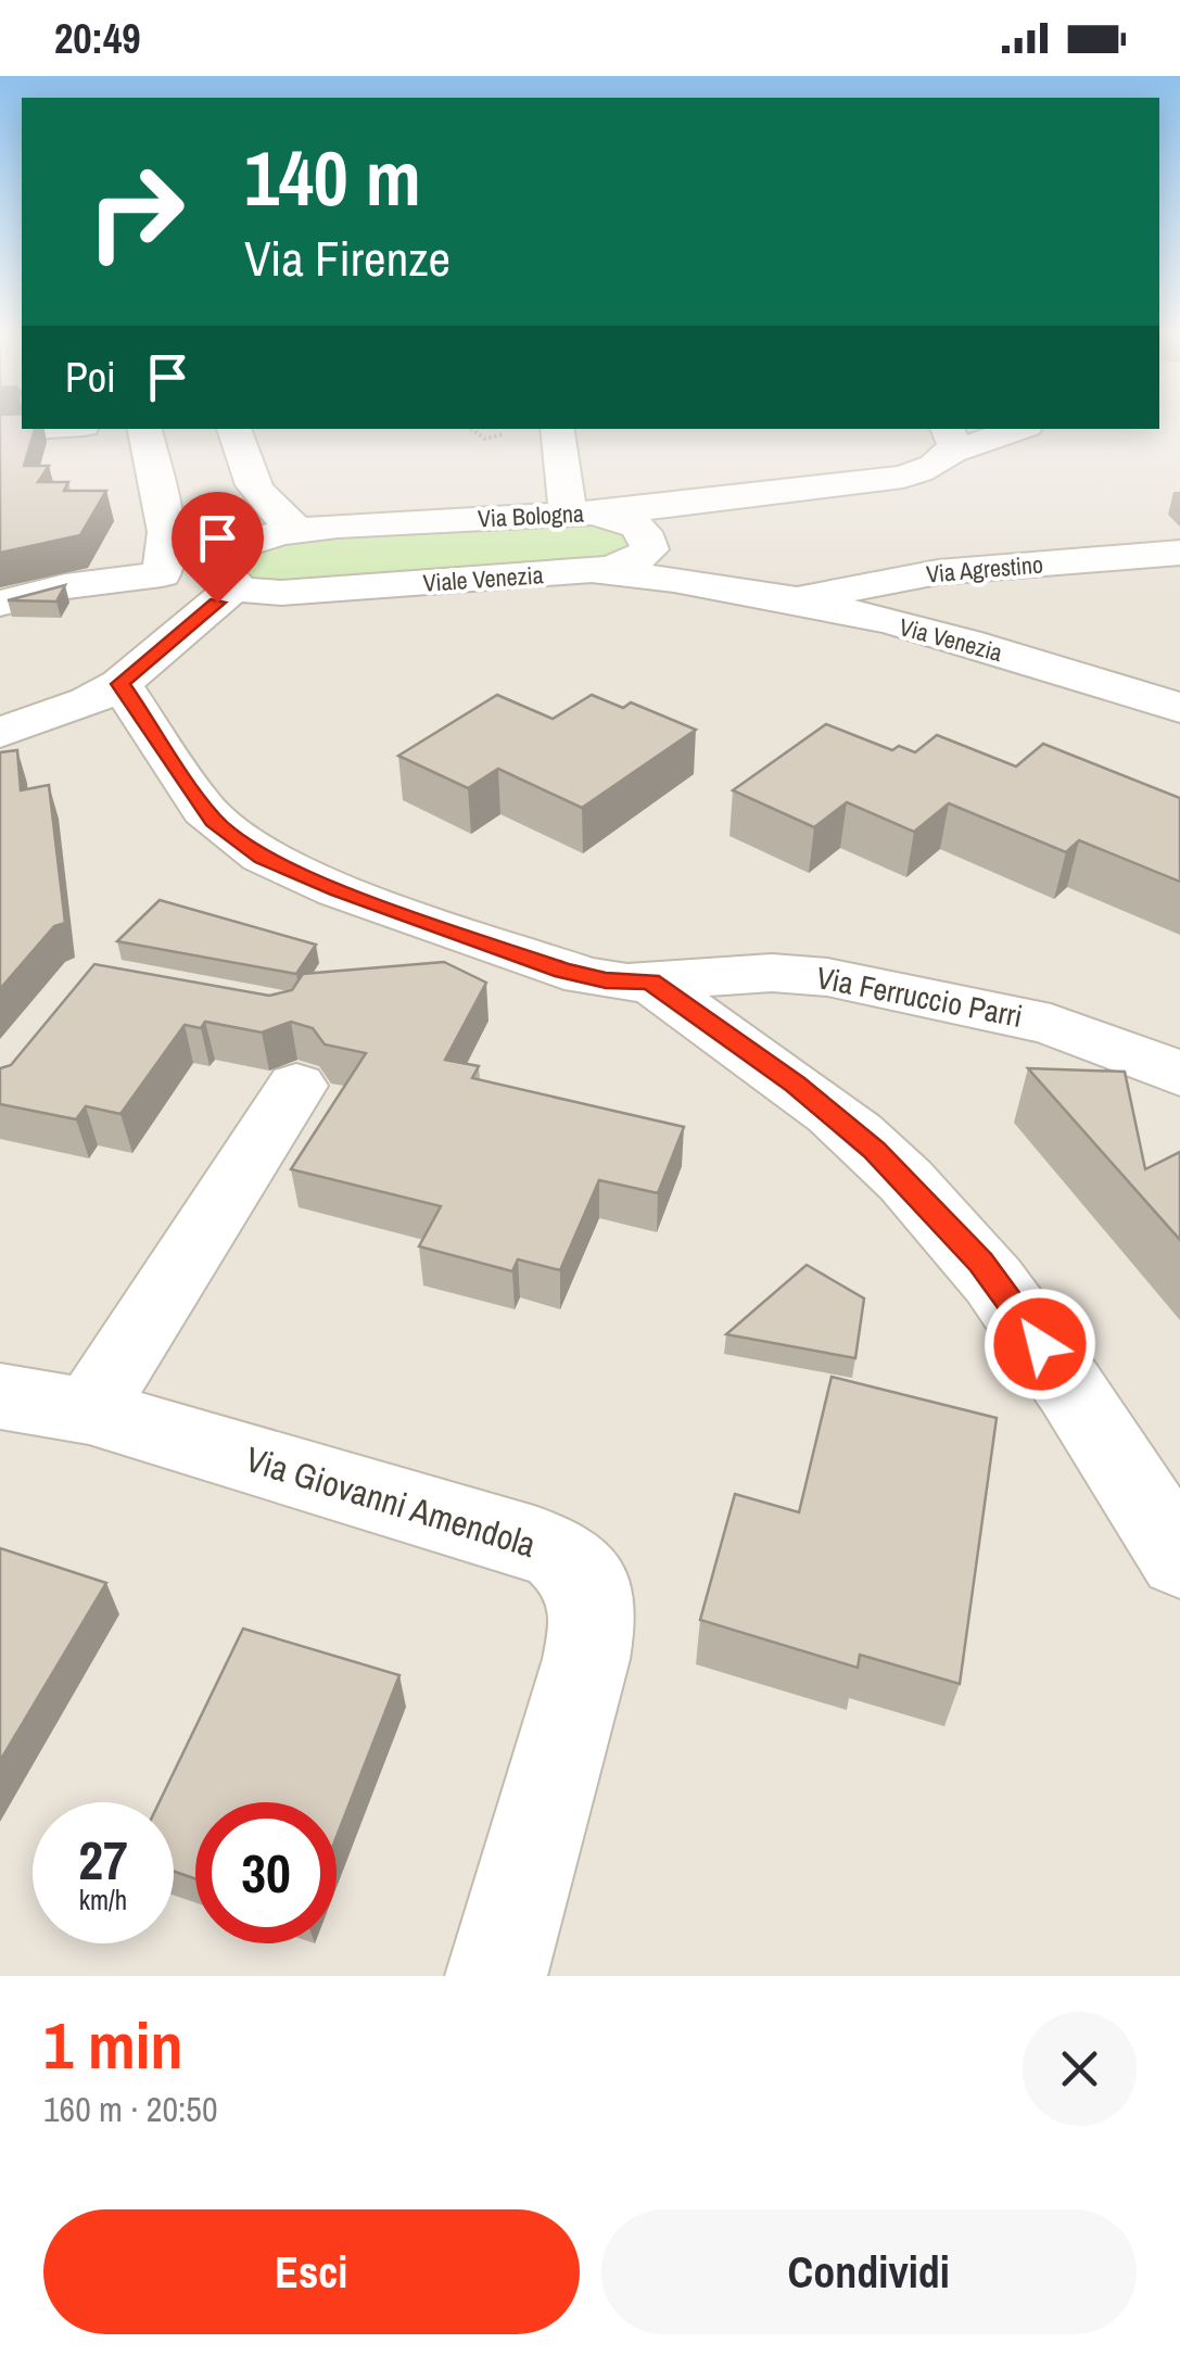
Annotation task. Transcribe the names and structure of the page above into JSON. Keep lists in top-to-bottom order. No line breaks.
{"streets":{"street":["Via Bologna","Via Agrestino","Viale Venezia","Via Venezia","Via Ferruccio Parri","Via Giovanni Amendola"]},"crossings":[["Via Bologna","Viale Venezia"],["Via Bologna","Via Venezia"],["Via Agrestino","Via Venezia"],["Viale Venezia","Via Venezia"]],"page":{"status":"20:49","turn":["140 m","Via Firenze"],"then":"Poi","speed":"27 km/h","limit":"30","heading":["1 min","160 m · 20:50"],"buttons":["Esci","Condividi"]}}
